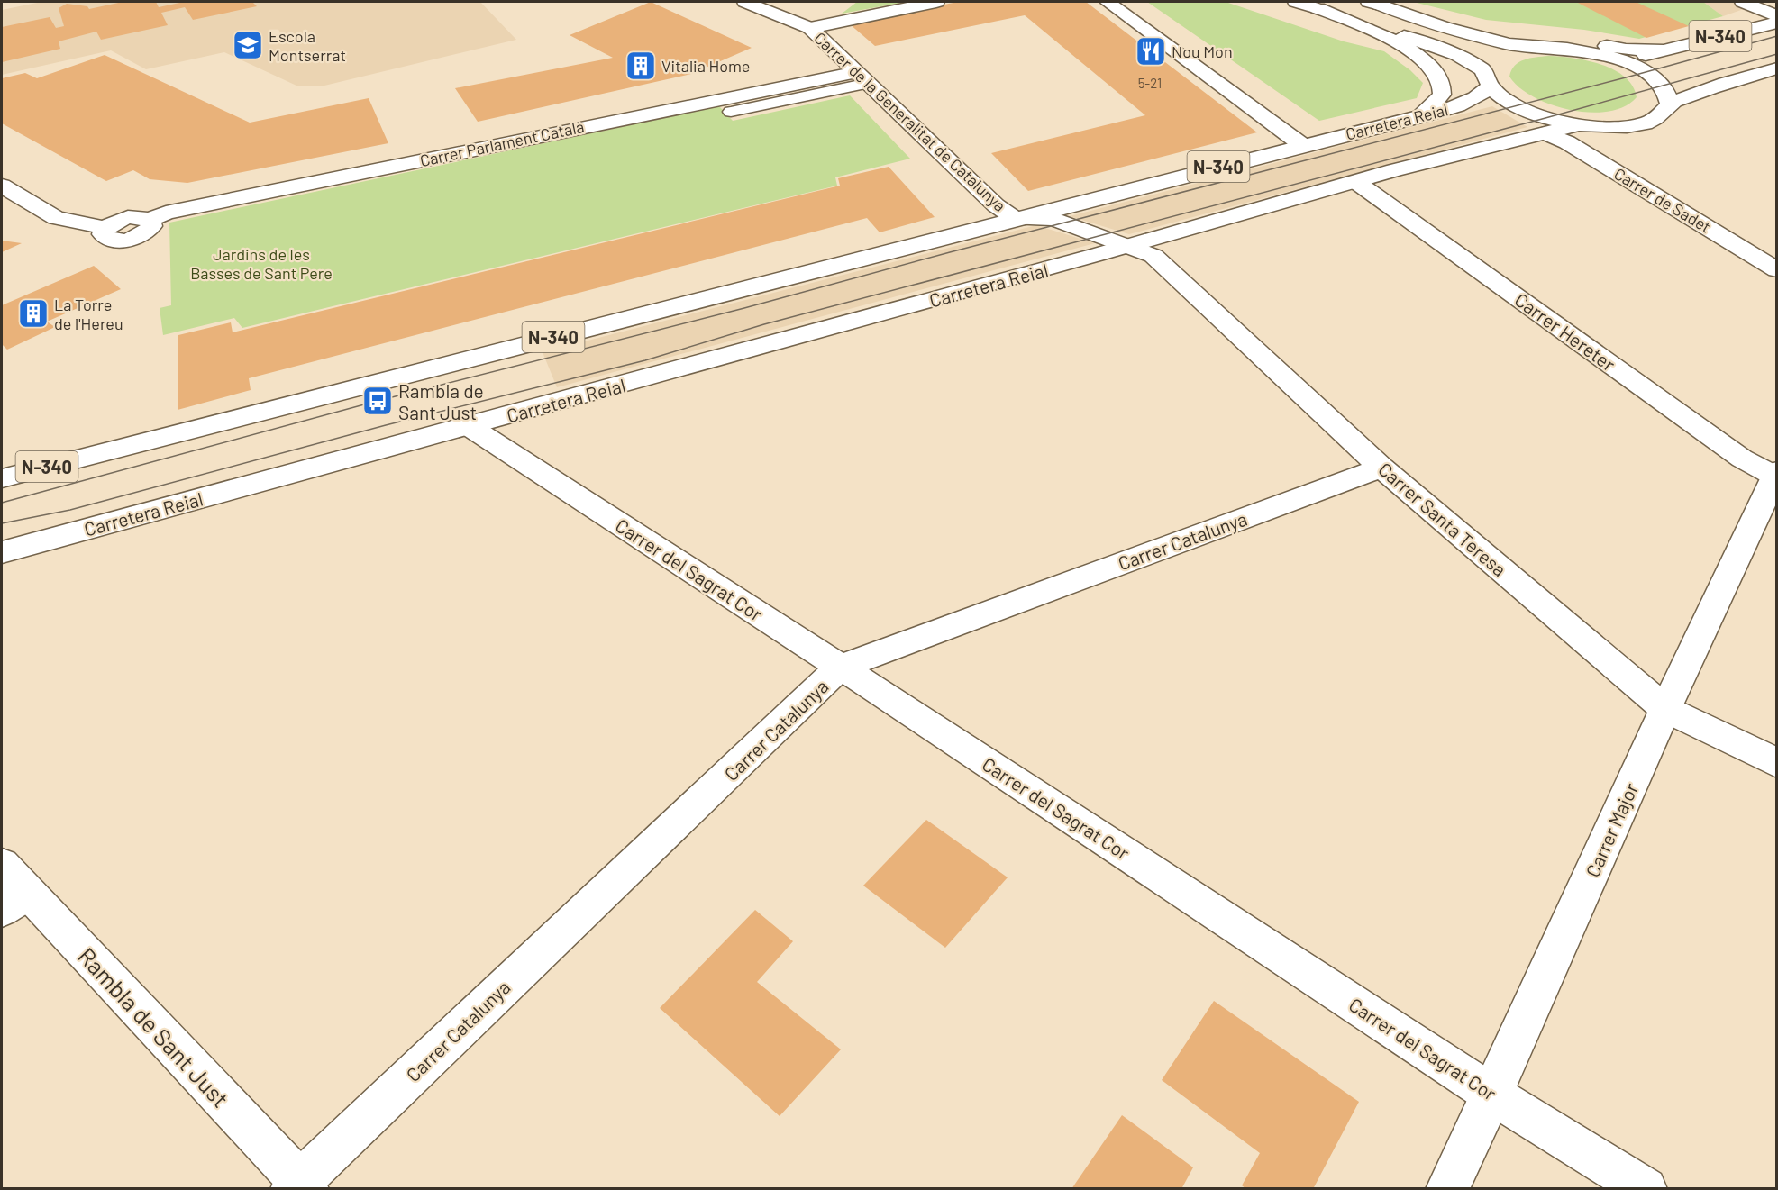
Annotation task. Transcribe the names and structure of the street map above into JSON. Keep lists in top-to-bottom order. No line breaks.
{"streets":{"street":["N-340","Carrer de la Generalitat de Catalunya","Carretera Reial","Carrer Parlament Català","Carrer de Sadet","Carrer Hereter","Carrer Santa Teresa","Carrer Catalunya","Carrer del Sagrat Cor","Carrer Major","Rambla de Sant Just"]},"crossings":[["N-340","Carretera Reial"],["Carrer de la Generalitat de Catalunya","Carretera Reial"],["Carrer de la Generalitat de Catalunya","Carrer Parlament Català"],["Carretera Reial","Carrer de Sadet"],["Carretera Reial","Carrer Hereter"],["Carretera Reial","Carrer Santa Teresa"],["Carretera Reial","Carrer del Sagrat Cor"],["Carrer Hereter","Carrer Major"],["Carrer Santa Teresa","Carrer Catalunya"],["Carrer Santa Teresa","Carrer Major"],["Carrer Catalunya","Carrer del Sagrat Cor"],["Carrer Catalunya","Rambla de Sant Just"],["Carrer del Sagrat Cor","Carrer Major"]],"parks":["Jardins de les Basses de Sant Pere"],"places":{"school or university":["Escola Montserrat"],"restaurant":["Nou Mon"],"building":["Vitalia Home","La Torre de l'Hereu"],"bus stop":["Rambla de Sant Just"]},"house_numbers":["5-21"]}
